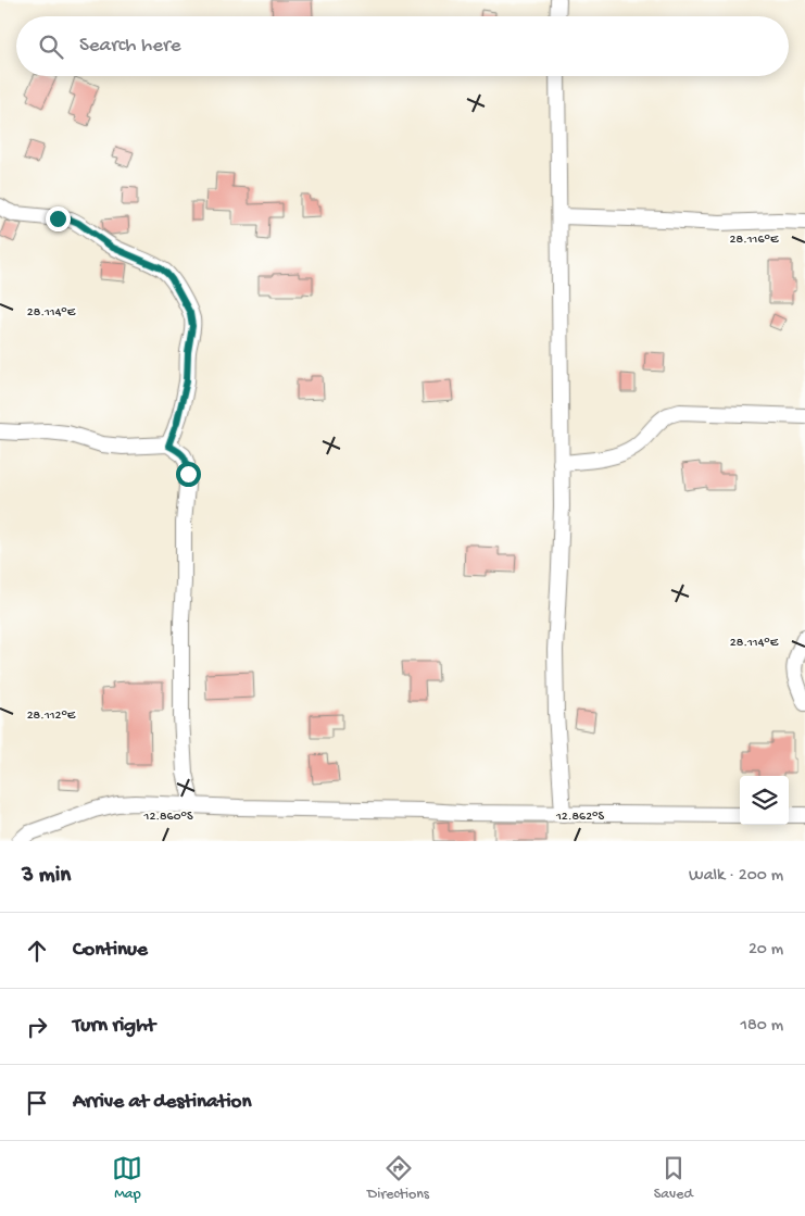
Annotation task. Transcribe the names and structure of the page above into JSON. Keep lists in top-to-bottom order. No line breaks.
{"page":{"search":"Search here","heading":["3 min","Walk · 200 m"],"list":[["Continue","20 m"],["Turn right","180 m"],"Arrive at destination"],"nav":["Map","Directions","Saved"]},"coordinates":["28.116°E","28.114°E","28.112°E","12.860°S","12.862°S"]}
